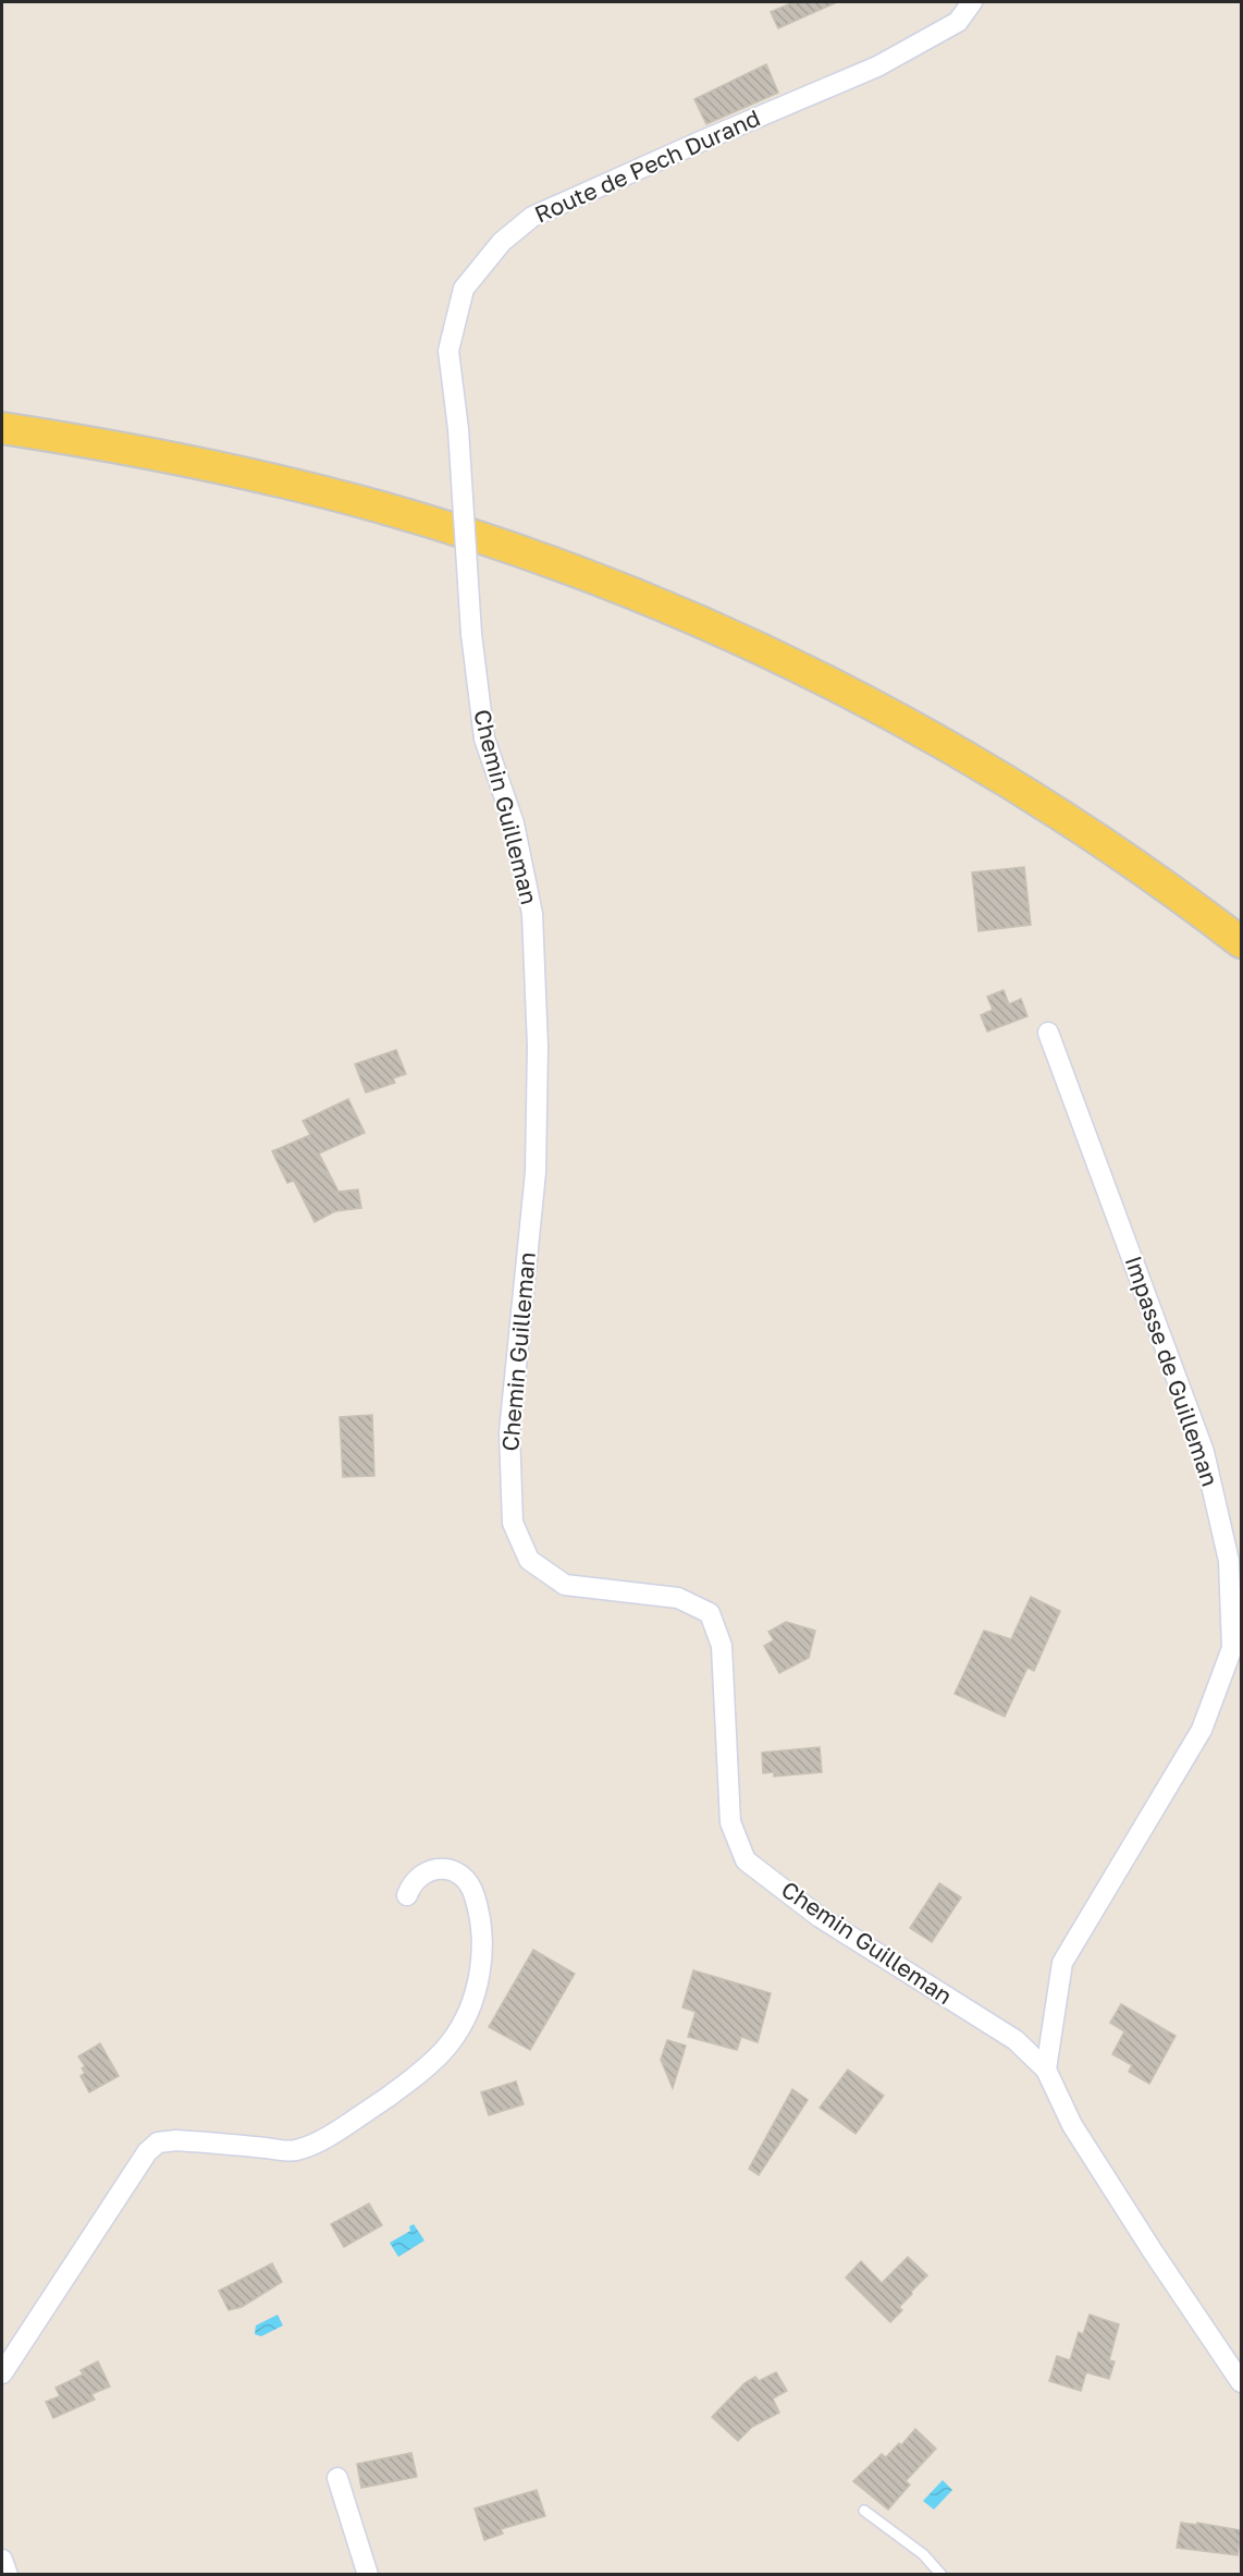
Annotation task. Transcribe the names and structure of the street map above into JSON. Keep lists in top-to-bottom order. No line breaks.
{"streets":{"street":["Route de Pech Durand","Chemin Guilleman","Impasse de Guilleman"]},"crossings":[["Route de Pech Durand","Chemin Guilleman"],["Chemin Guilleman","Impasse de Guilleman"]]}
